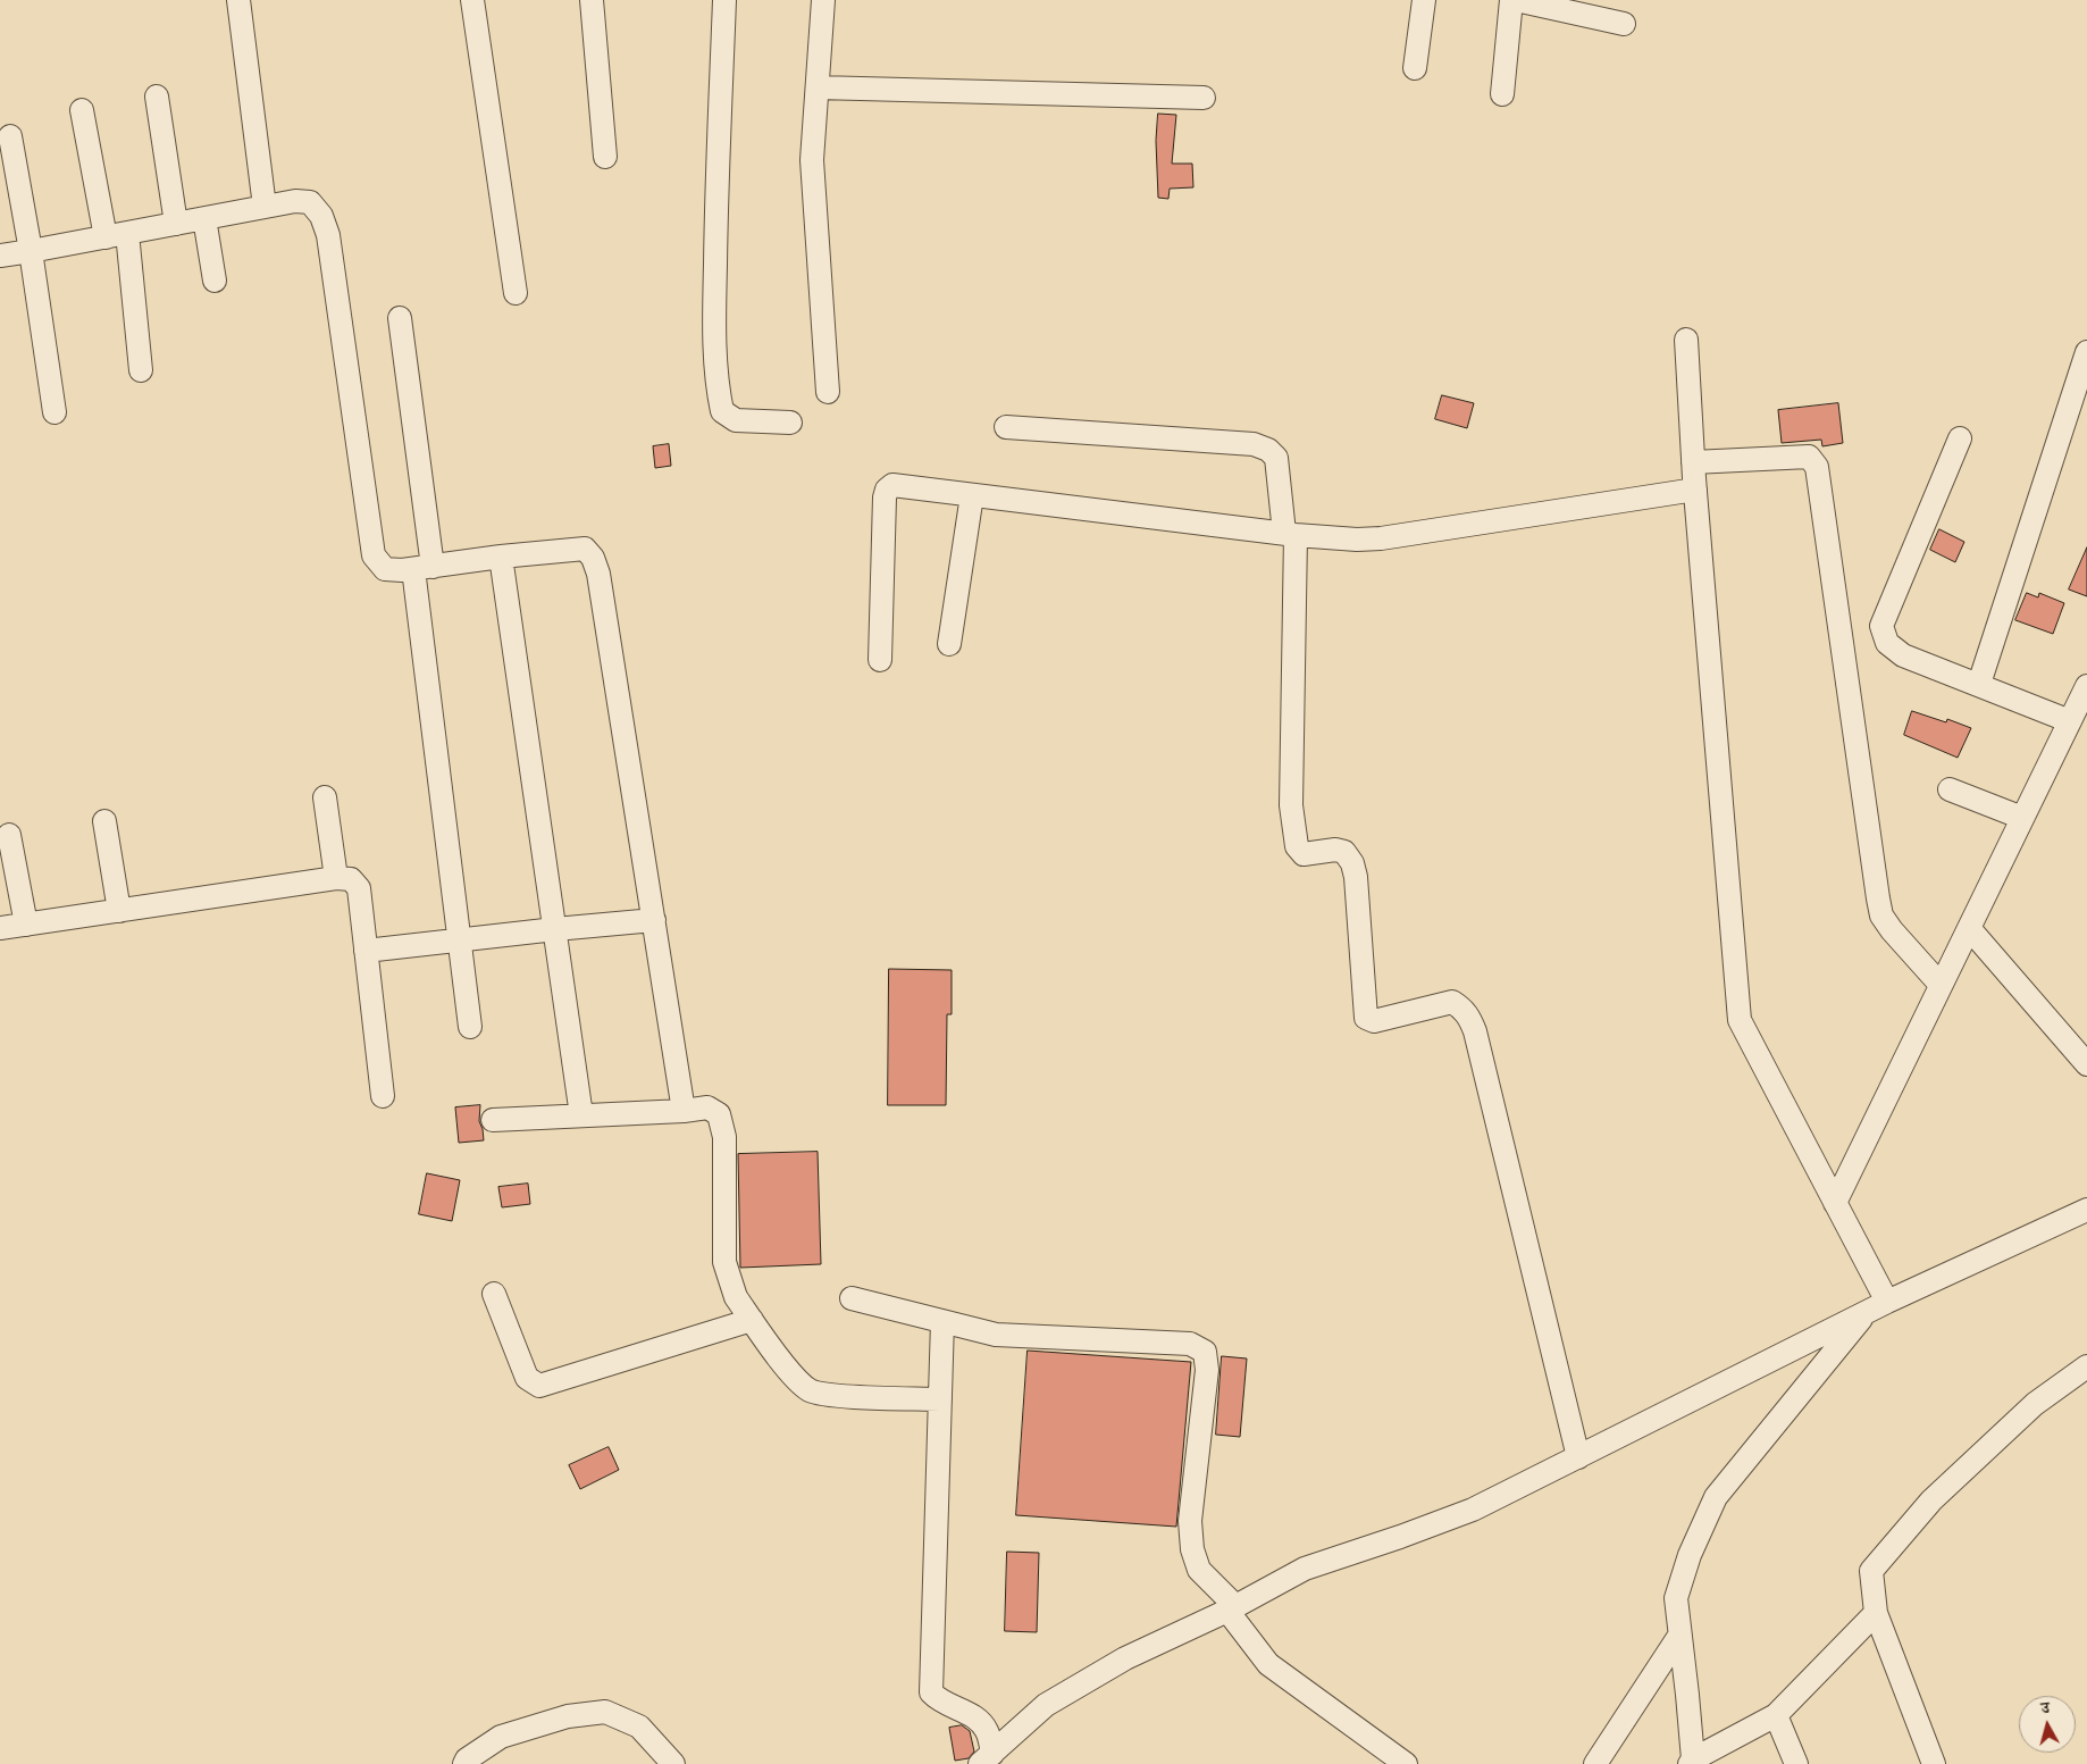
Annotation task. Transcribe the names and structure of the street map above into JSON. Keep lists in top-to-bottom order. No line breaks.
{"north":"top"}
